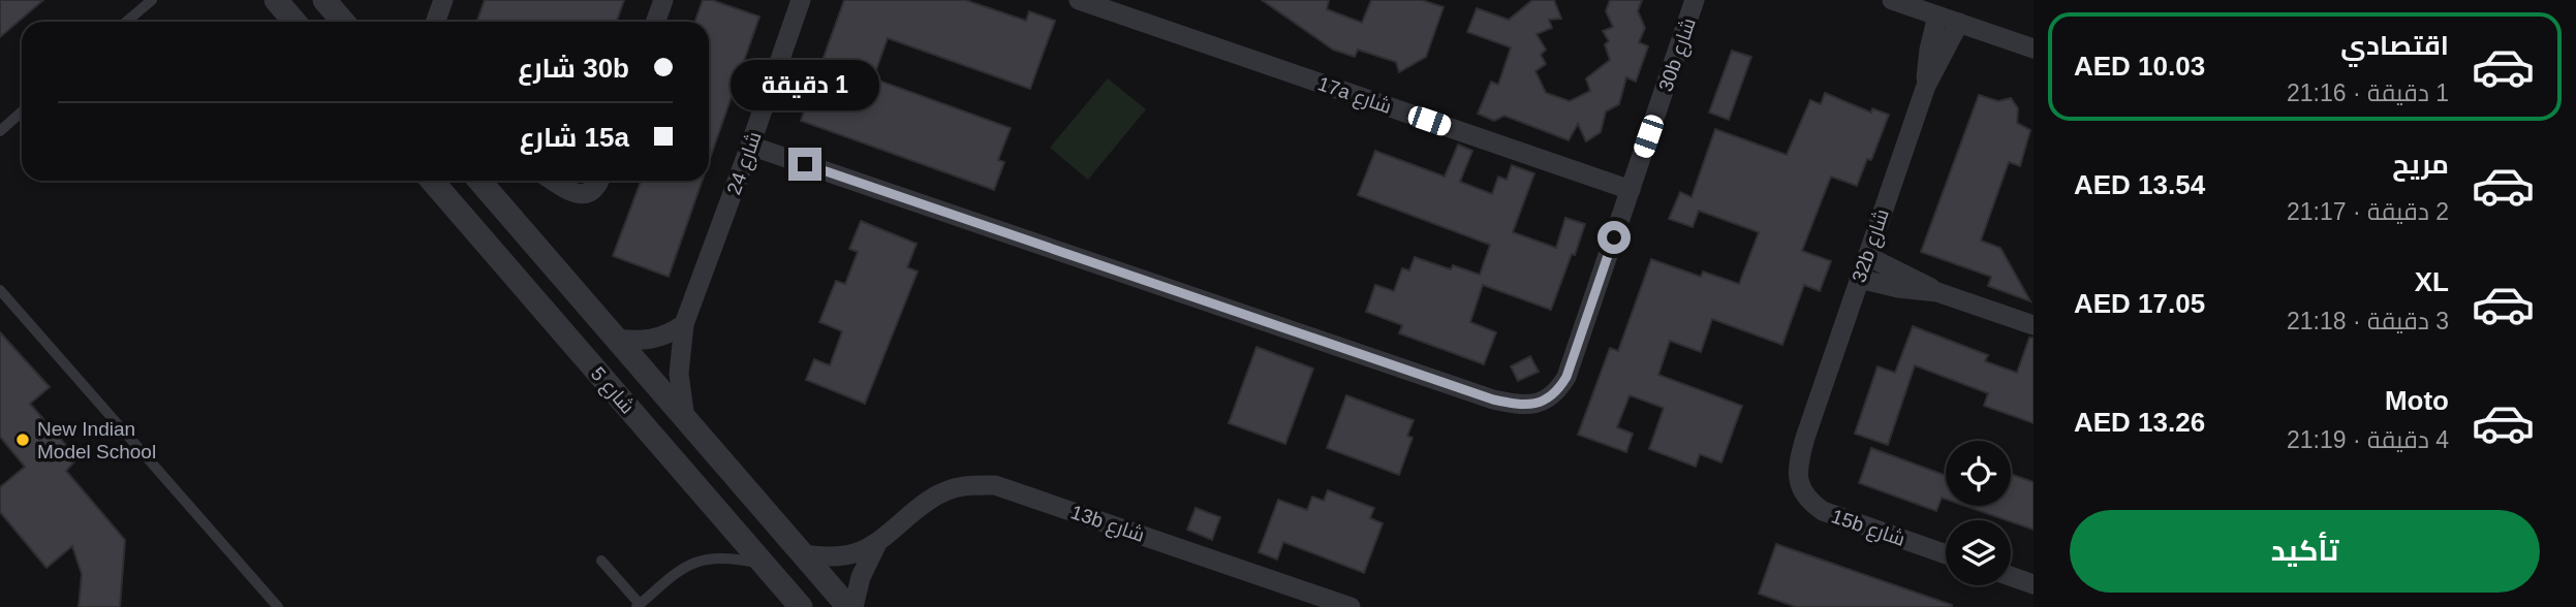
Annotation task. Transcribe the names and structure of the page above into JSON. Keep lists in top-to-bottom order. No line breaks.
{"streets":{"street":["30b شارع","17a شارع","شارع 24","32b شارع","شارع 5","13b شارع","15b شارع"]},"crossings":[["30b شارع","17a شارع"],["30b شارع","شارع 24"],["شارع 24","شارع 5"],["32b شارع","15b شارع"],["شارع 5","13b شارع"]],"places":["New Indian Model School"],"page":{"list":[{"name":"اقتصادي","note":"1 دقيقة · 21:16","value":"AED 10.03"},{"name":"مريح","note":"2 دقيقة · 21:17","value":"AED 13.54"},{"name":"XL","note":"3 دقيقة · 21:18","value":"AED 17.05"},{"name":"Moto","note":"4 دقيقة · 21:19","value":"AED 13.26"}],"banner":["30b شارع","15a شارع"],"bubble":"1 دقيقة","buttons":"تأكيد"}}
